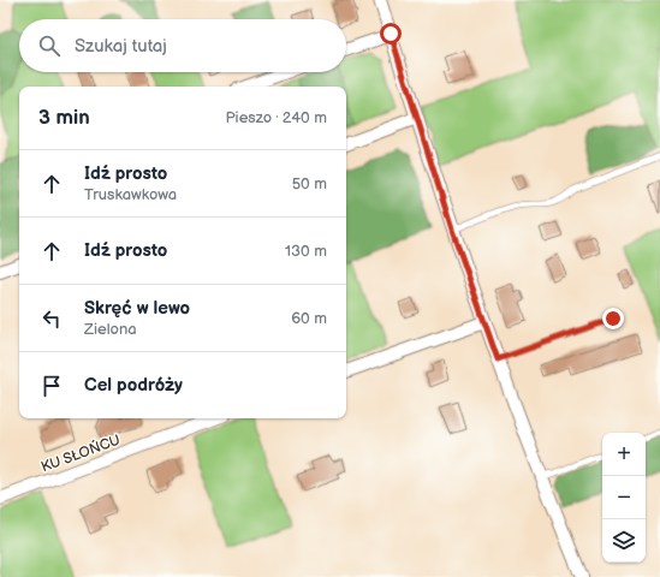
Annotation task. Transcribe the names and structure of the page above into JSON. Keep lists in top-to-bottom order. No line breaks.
{"streets":{"street":["KU SŁOŃCU"]},"page":{"search":"Szukaj tutaj","heading":["3 min","Pieszo · 240 m"],"list":[["Idź prosto","Truskawkowa","50 m"],["Idź prosto","130 m"],["Skręć w lewo","Zielona","60 m"],"Cel podróży"],"map_buttons":["+","−"]}}
